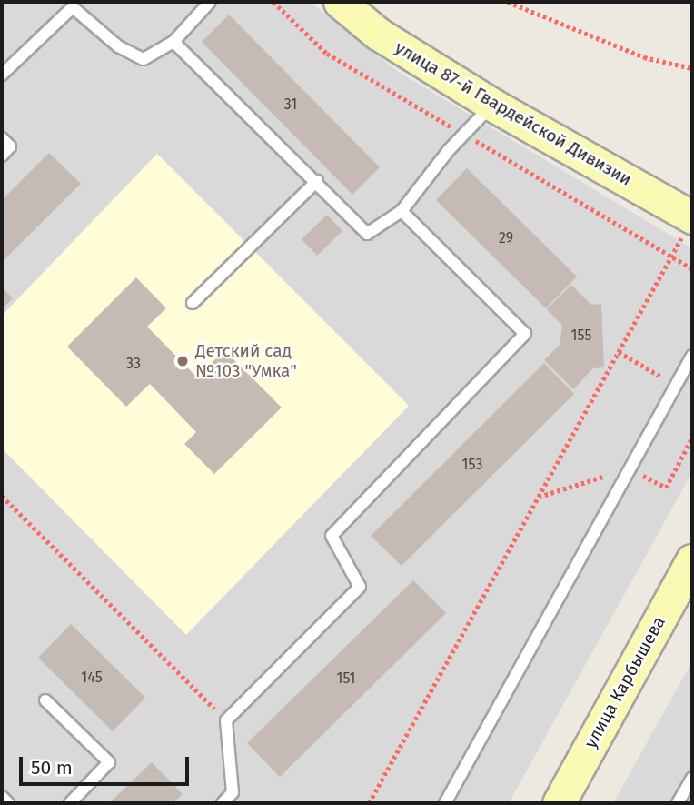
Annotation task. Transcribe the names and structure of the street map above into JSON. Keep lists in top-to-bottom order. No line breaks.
{"streets":{"street":["улица 87-й Гвардейской Дивизии","улица Карбышева"]},"places":["Детский сад №103 \"Умка\""],"house_numbers":["31","29","155","33","153","145","151"],"scale_bar":"50 m"}
